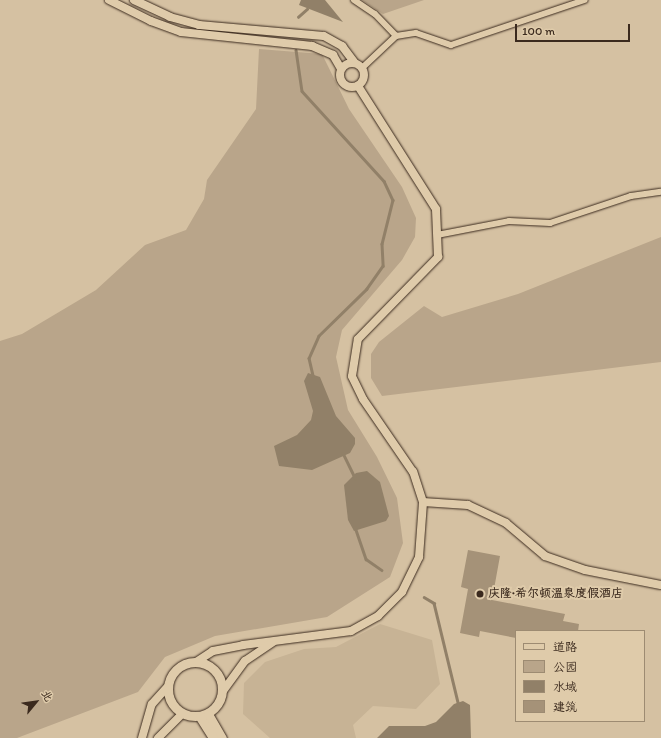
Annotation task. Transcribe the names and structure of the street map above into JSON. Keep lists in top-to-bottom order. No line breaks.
{"places":["庆隆·希尔顿温泉度假酒店"],"legend":["道路","公园","水域","建筑"],"scale_bar":"100 m","north":"top right"}
